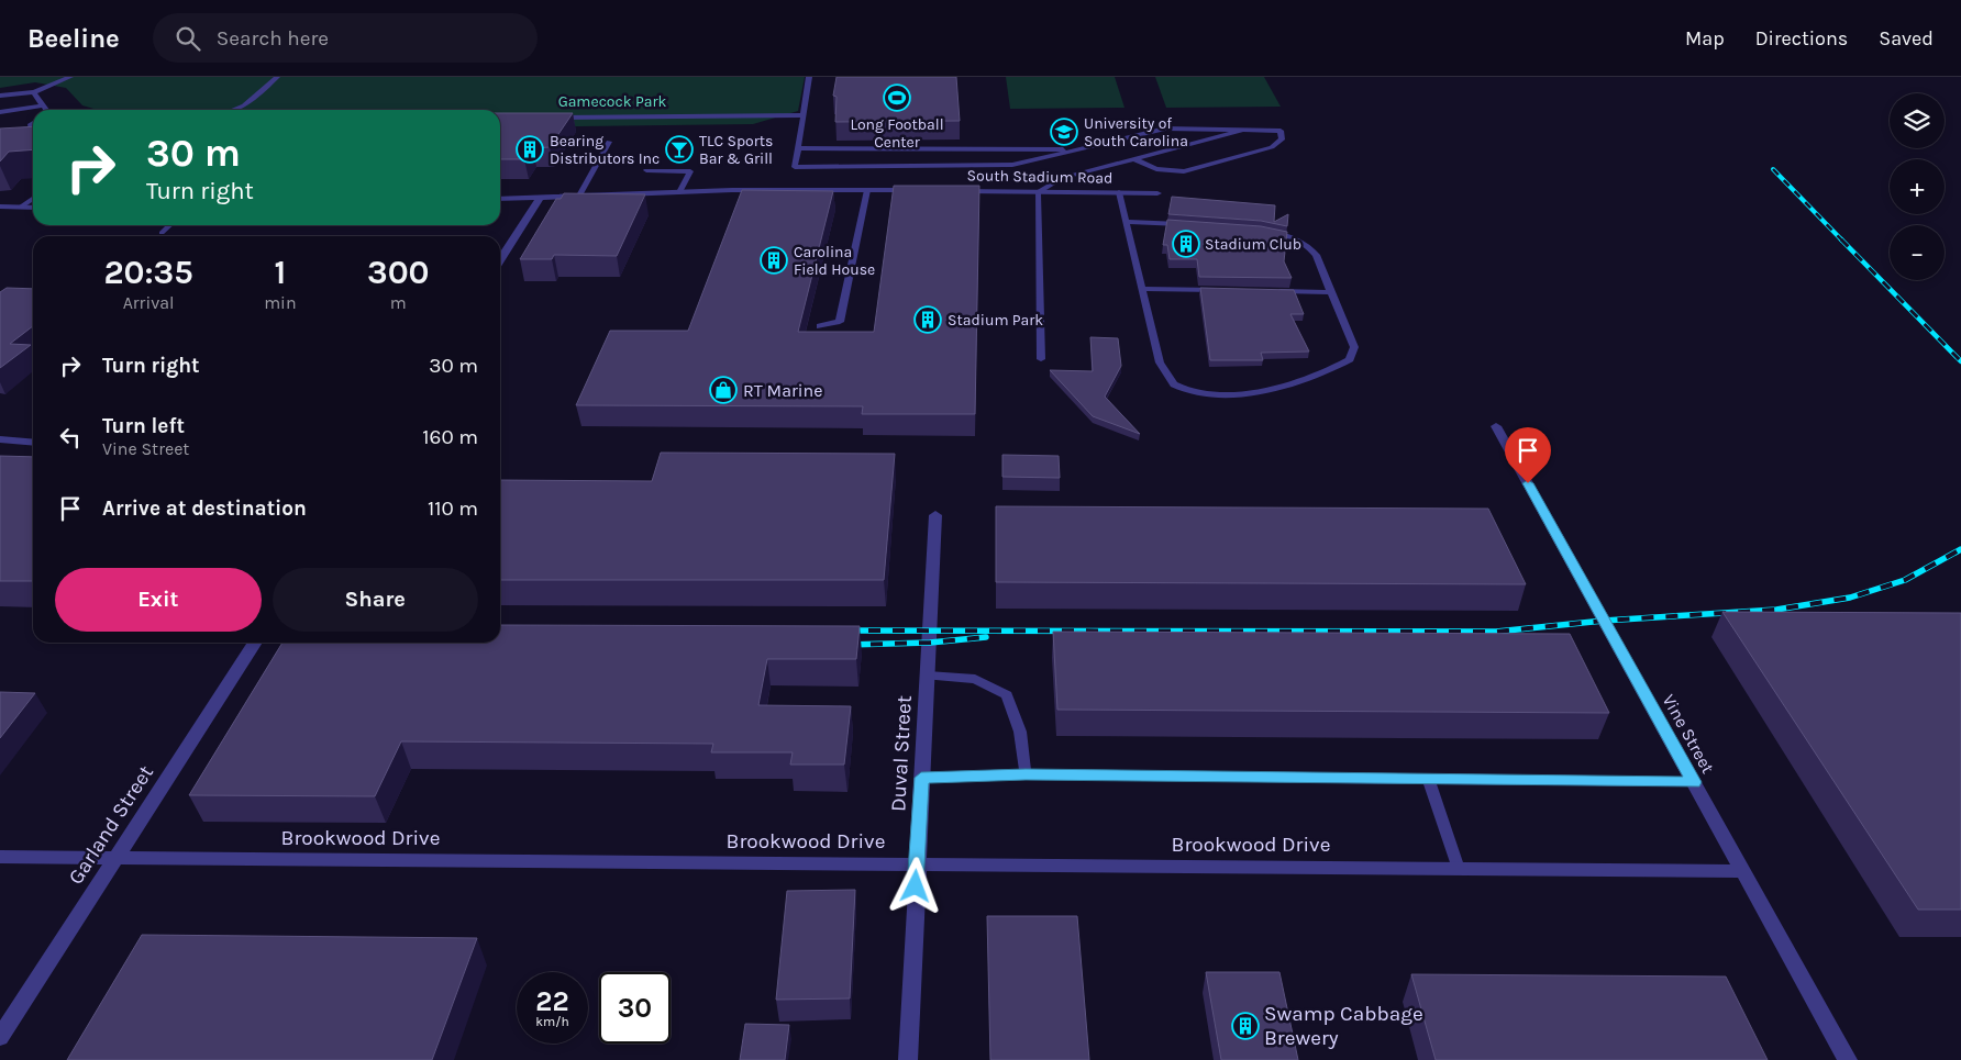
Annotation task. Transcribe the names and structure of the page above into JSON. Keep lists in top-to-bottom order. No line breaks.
{"streets":{"street":["South Stadium Road","Vine Street","Duval Street","Garland Street","Brookwood Drive"]},"crossings":[["Vine Street","Brookwood Drive"],["Duval Street","Brookwood Drive"],["Garland Street","Brookwood Drive"]],"parks":["Gamecock Park"],"places":{"sports":["Long Football Center"],"school or university":["University of South Carolina"],"building":["Bearing Distributors Inc","Stadium Club","Carolina Field House","Stadium Park","Swamp Cabbage Brewery"],"bar":["TLC Sports Bar & Grill"],"shop":["RT Marine"]},"page":{"header":"Beeline","search":"Search here","nav":["Map","Directions","Saved"],"map_buttons":["+","−"],"turn":["30 m","Turn right"],"eta":["20:35","Arrival","1","min","300","m"],"list":[{"name":"Turn right","value":"30 m"},{"name":"Turn left","note":"Vine Street","value":"160 m"},{"name":"Arrive at destination","value":"110 m"}],"buttons":["Exit","Share"],"speed":"22 km/h","limit":"30"}}
